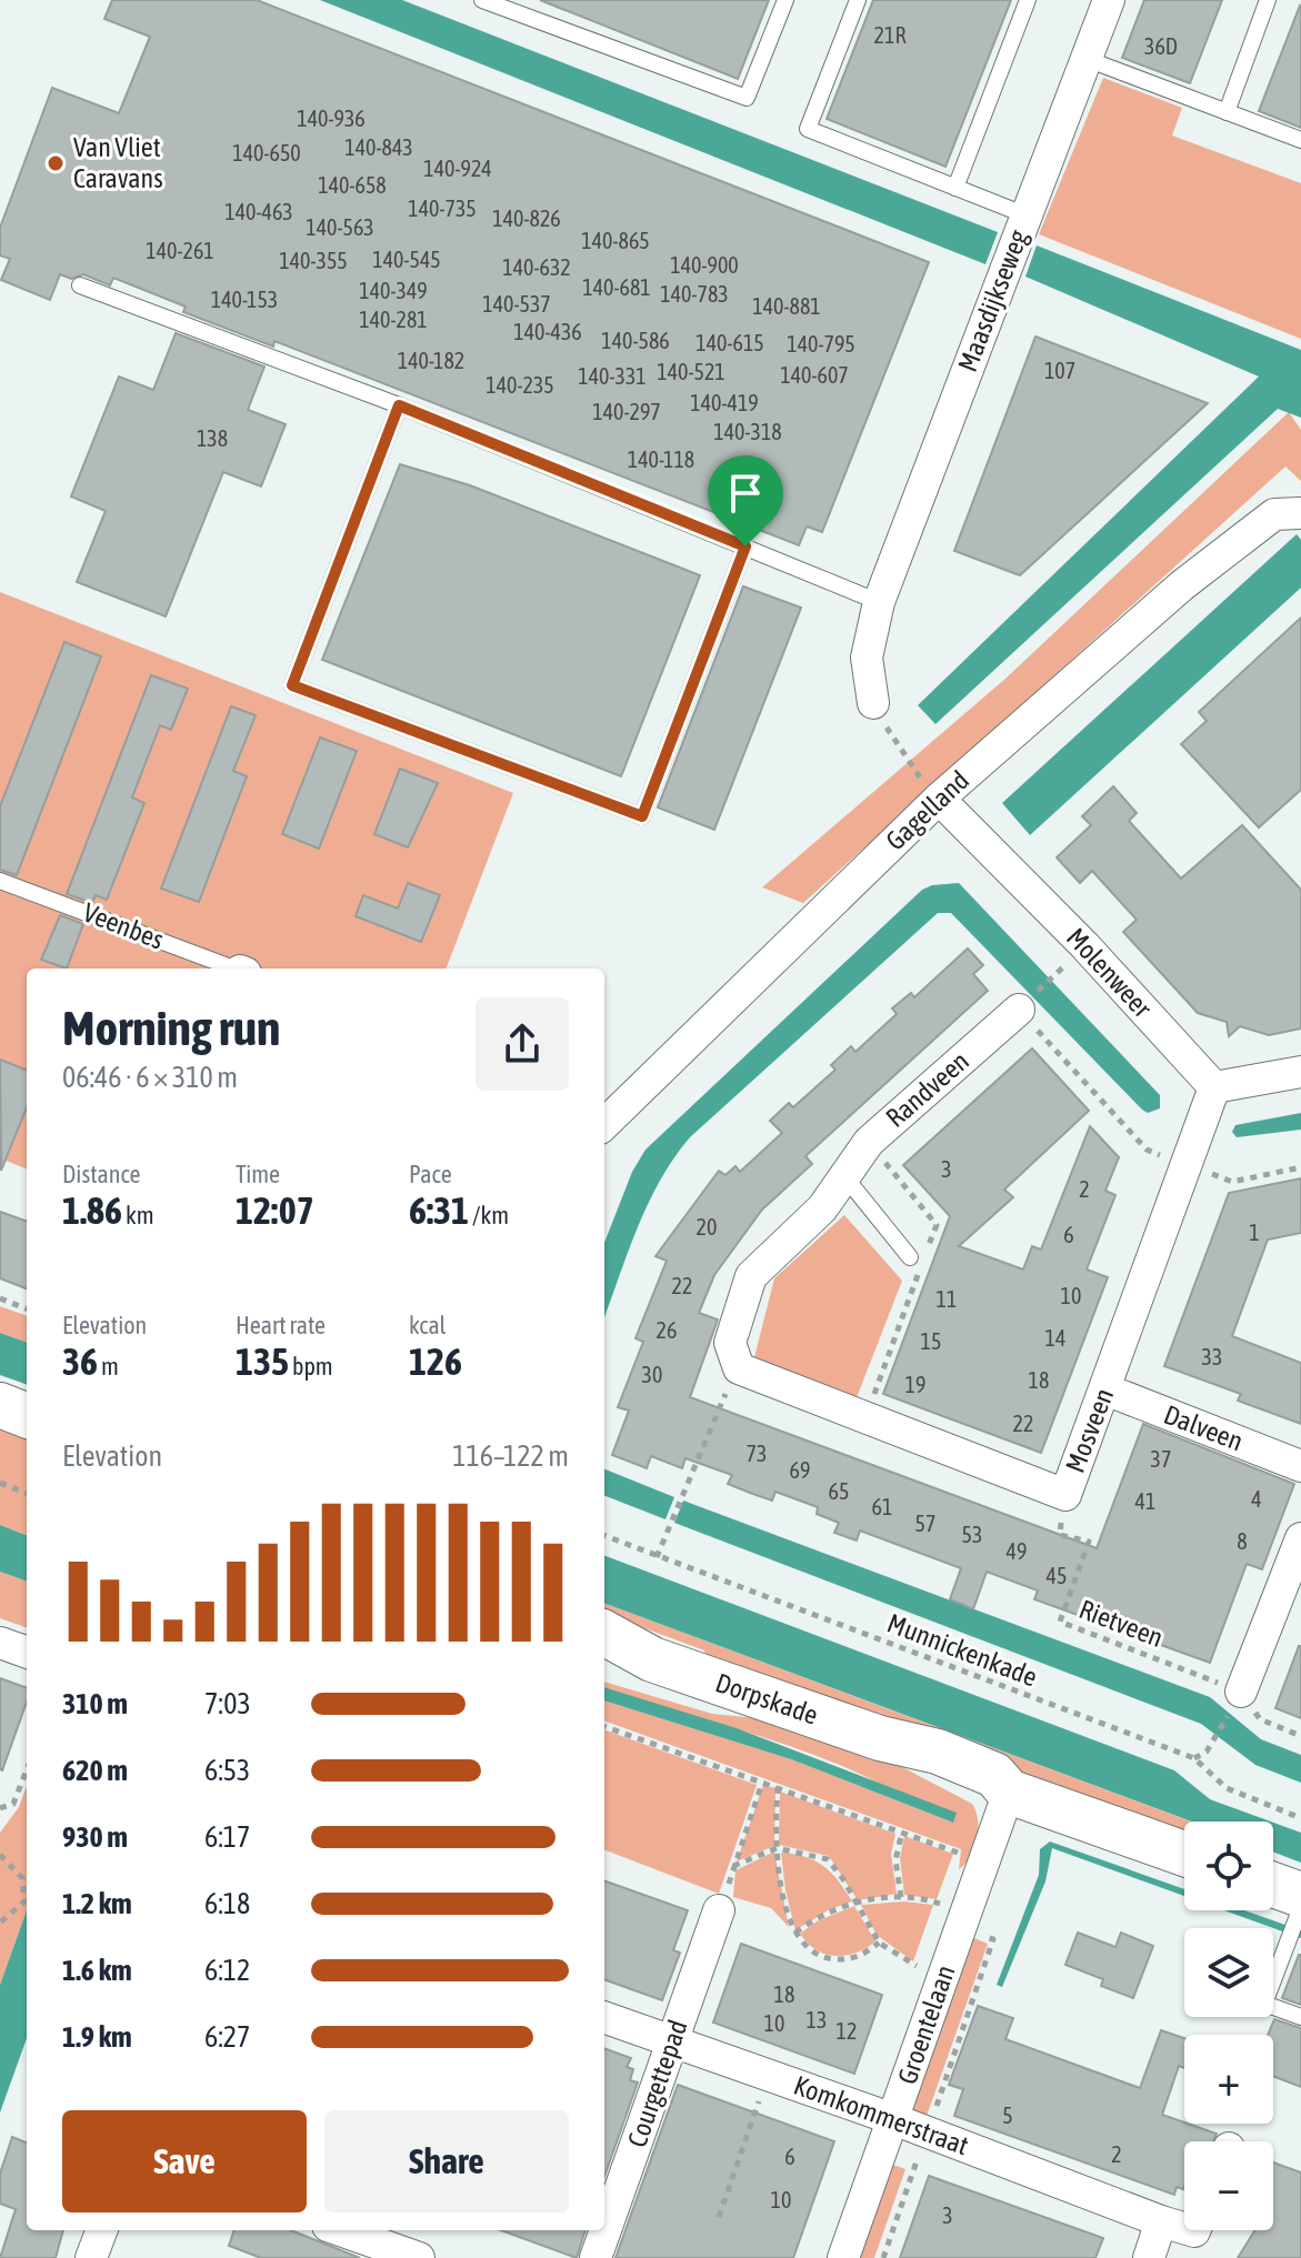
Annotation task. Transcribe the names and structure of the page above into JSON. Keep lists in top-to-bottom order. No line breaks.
{"streets":{"main road":["Dorpskade"],"street":["Maasdijkseweg","Gagelland","Molenweer","Randveen","Dalveen","Mosveen","Groentelaan","Courgettepad","Komkommerstraat"],"lane":["Veenbes"],"path":["Rietveen","Munnickenkade"]},"crossings":[["Gagelland","Molenweer"],["Molenweer","Mosveen"],["Randveen","Mosveen"],["Dalveen","Mosveen"],["Mosveen","Rietveen"],["Dorpskade","Groentelaan"],["Groentelaan","Komkommerstraat"],["Courgettepad","Komkommerstraat"]],"places":["Van Vliet Caravans"],"house_numbers":["21R","36D","140-936","140-843","140-650","140-924","140-658","140-735","140-463","140-826","140-563","140-865","140-261","140-545","140-355","140-900","140-632","140-681","140-349","140-783","140-153","140-537","140-881","140-281","140-436","140-586","140-615","140-795","140-182","107","140-521","140-607","140-331","140-235","140-419","140-297","140-318","138","140-118","3","2","20","1","6","22","10","11","26","14","15","33","30","18","19","22","73","37","69","65","4","41","61","57","53","8","49","45","18","13","10","12","5","2","6","10","3"],"page":{"heading":["Morning run","06:46 · 6 × 310 m"],"stats":[["Distance","1.86 km"],["Time","12:07"],["Pace","6:31 /km"],["Elevation","36 m"],["Heart rate","135 bpm"],["kcal","126"]],"chart":["Elevation","116–122 m"],"list":[{"name":"310 m","note":"7:03"},{"name":"620 m","note":"6:53"},{"name":"930 m","note":"6:17"},{"name":"1.2 km","note":"6:18"},{"name":"1.6 km","note":"6:12"},{"name":"1.9 km","note":"6:27"}],"map_buttons":["+","−"],"buttons":["Save","Share"]}}
